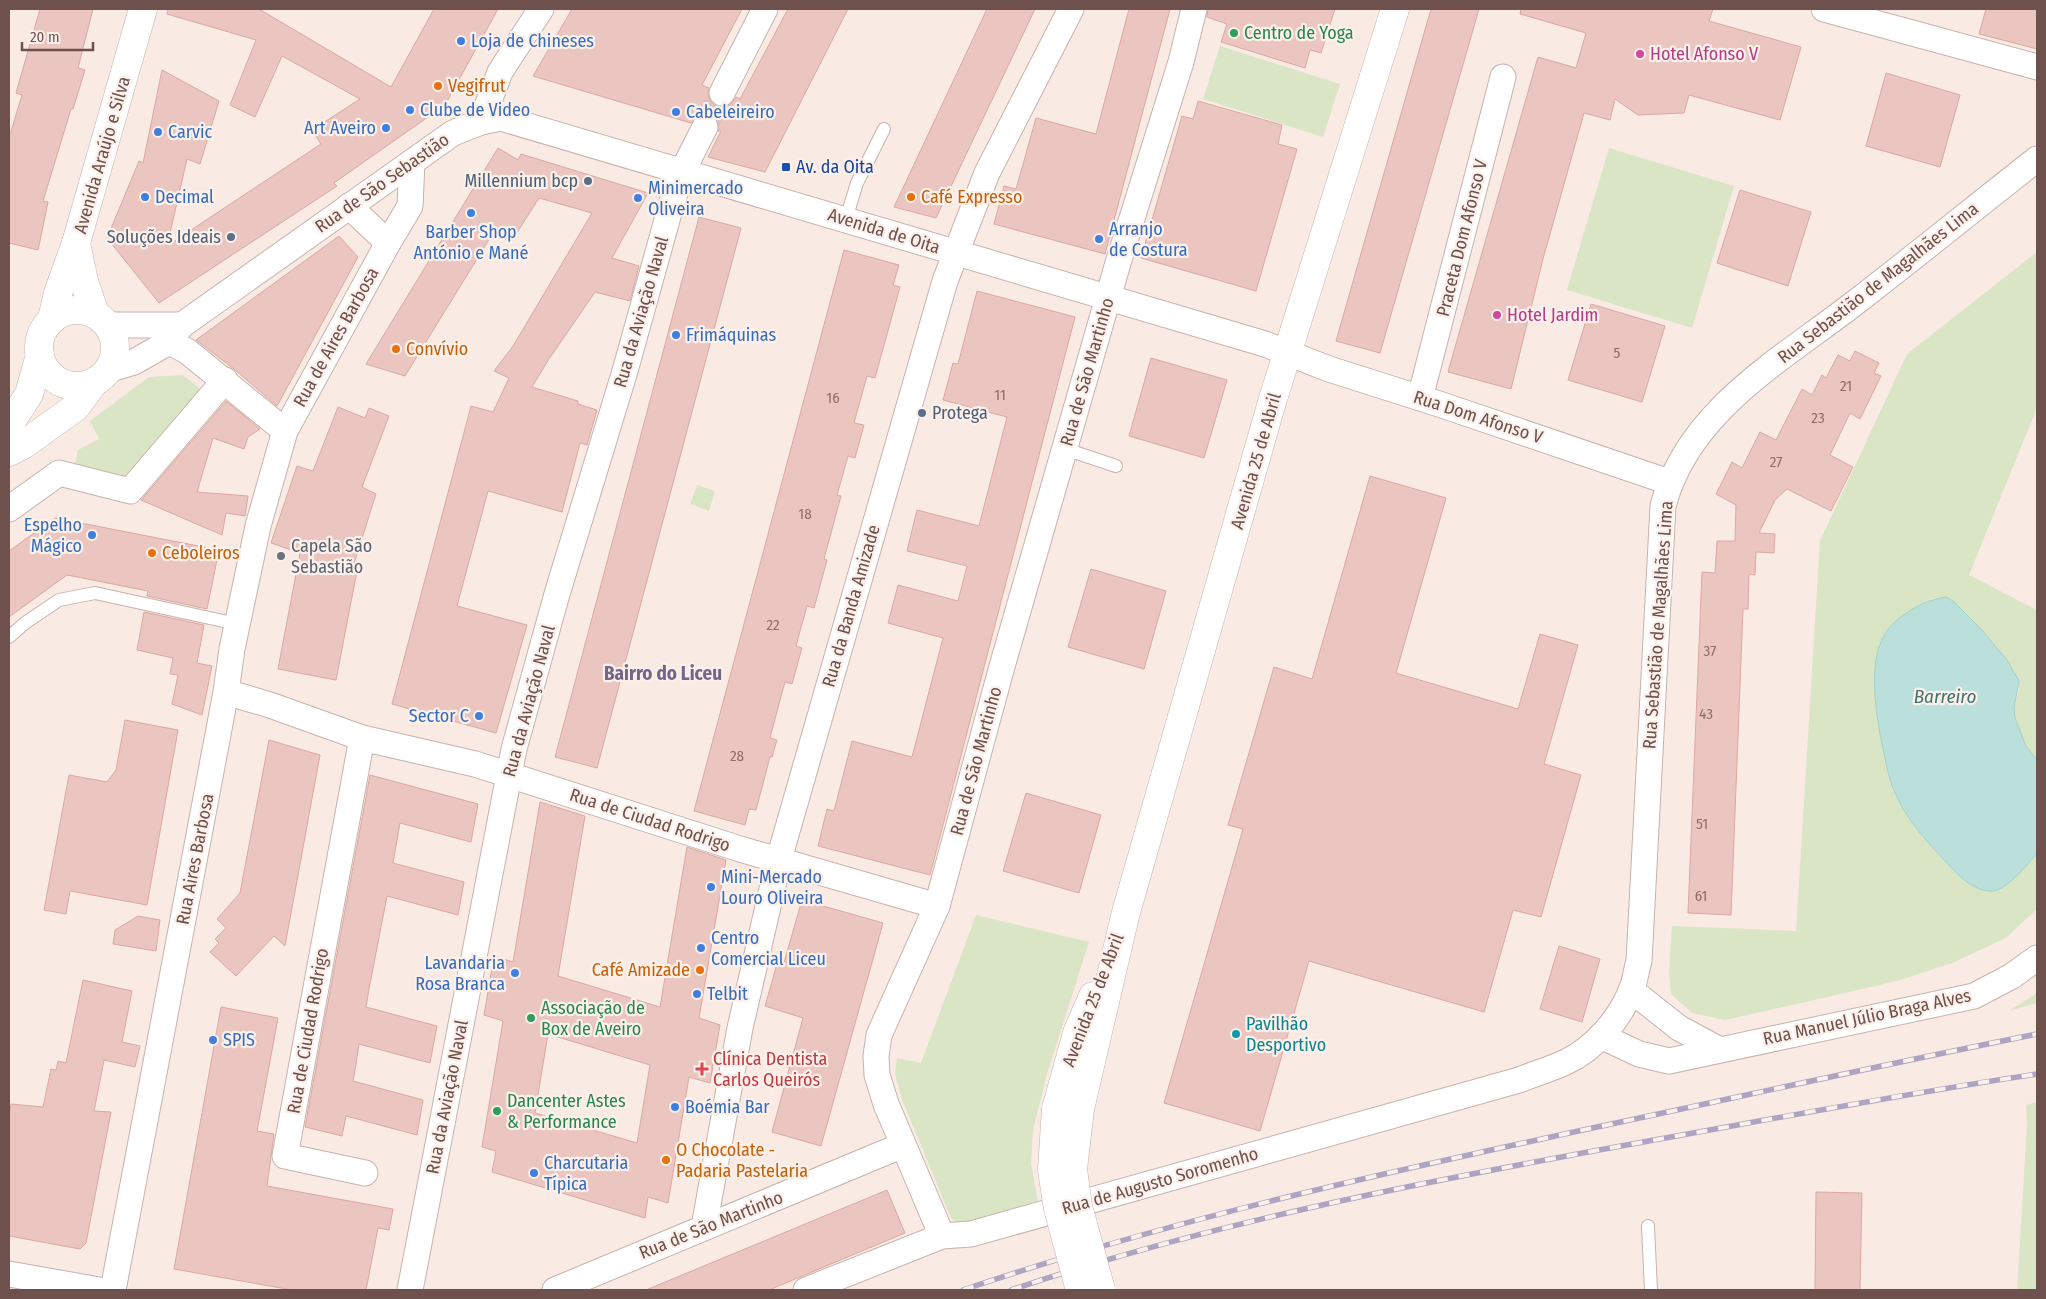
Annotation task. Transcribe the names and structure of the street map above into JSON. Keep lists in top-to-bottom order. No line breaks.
{"streets":{"street":["Avenida Araújo e Silva","Rua de São Sebastião","Avenida de Oita","Praceta Dom Afonso V","Rua Sebastião de Magalhães Lima","Rua da Aviação Naval","Rua de Aires Barbosa","Rua de São Martinho","Rua Dom Afonso V","Avenida 25 de Abril","Rua da Banda Amizade","Rua de Ciudad Rodrigo","Rua Aires Barbosa","Rua Manuel Júlio Braga Alves","Rua de Augusto Soromenho"]},"crossings":[["Avenida Araújo e Silva","Rua de São Sebastião"],["Rua de São Sebastião","Avenida de Oita"],["Rua de São Sebastião","Rua de Aires Barbosa"],["Avenida de Oita","Rua da Aviação Naval"],["Avenida de Oita","Rua de São Martinho"],["Avenida de Oita","Rua Dom Afonso V"],["Avenida de Oita","Avenida 25 de Abril"],["Avenida de Oita","Rua da Banda Amizade"],["Praceta Dom Afonso V","Rua Dom Afonso V"],["Rua Sebastião de Magalhães Lima","Rua Dom Afonso V"],["Rua Sebastião de Magalhães Lima","Rua Manuel Júlio Braga Alves"],["Rua Sebastião de Magalhães Lima","Rua de Augusto Soromenho"],["Rua da Aviação Naval","Rua de Ciudad Rodrigo"],["Rua de Aires Barbosa","Rua Aires Barbosa"],["Rua de São Martinho","Rua da Banda Amizade"],["Rua de São Martinho","Rua de Ciudad Rodrigo"],["Rua Dom Afonso V","Avenida 25 de Abril"],["Rua da Banda Amizade","Rua de Ciudad Rodrigo"],["Rua de Ciudad Rodrigo","Rua Aires Barbosa"]],"districts":["Bairro do Liceu"],"water":["Barreiro"],"places":{"other":["Centro de Yoga","Loja de Chineses","Hotel Afonso V","Vegifrut","Clube de Video","Cabeleireiro","Art Aveiro","Carvic","Millennium bcp","Decimal","Café Expresso","Minimercado Oliveira","Barber Shop António e Mané","Soluções Ideais","Arranjo de Costura","Hotel Jardim","Frimáquinas","Convívio","Protega","Espelho Mágico","Ceboleiros","Capela São Sebastião","Sector C","Mini-Mercado Louro Oliveira","Centro Comercial Liceu","Café Amizade","Lavandaria Rosa Branca","Telbit","Associação de Box de Aveiro","Pavilhão Desportivo","SPIS","Boémia Bar","Dancenter Astes & Performance","O Chocolate - Padaria Pastelaria","Charcutaria Típica"],"transit":["Av. da Oita"],"health":["Clínica Dentista Carlos Queirós"]},"house_numbers":["5","21","11","16","23","27","18","22","37","43","28","51","61"],"scale_bar":"20 m"}
